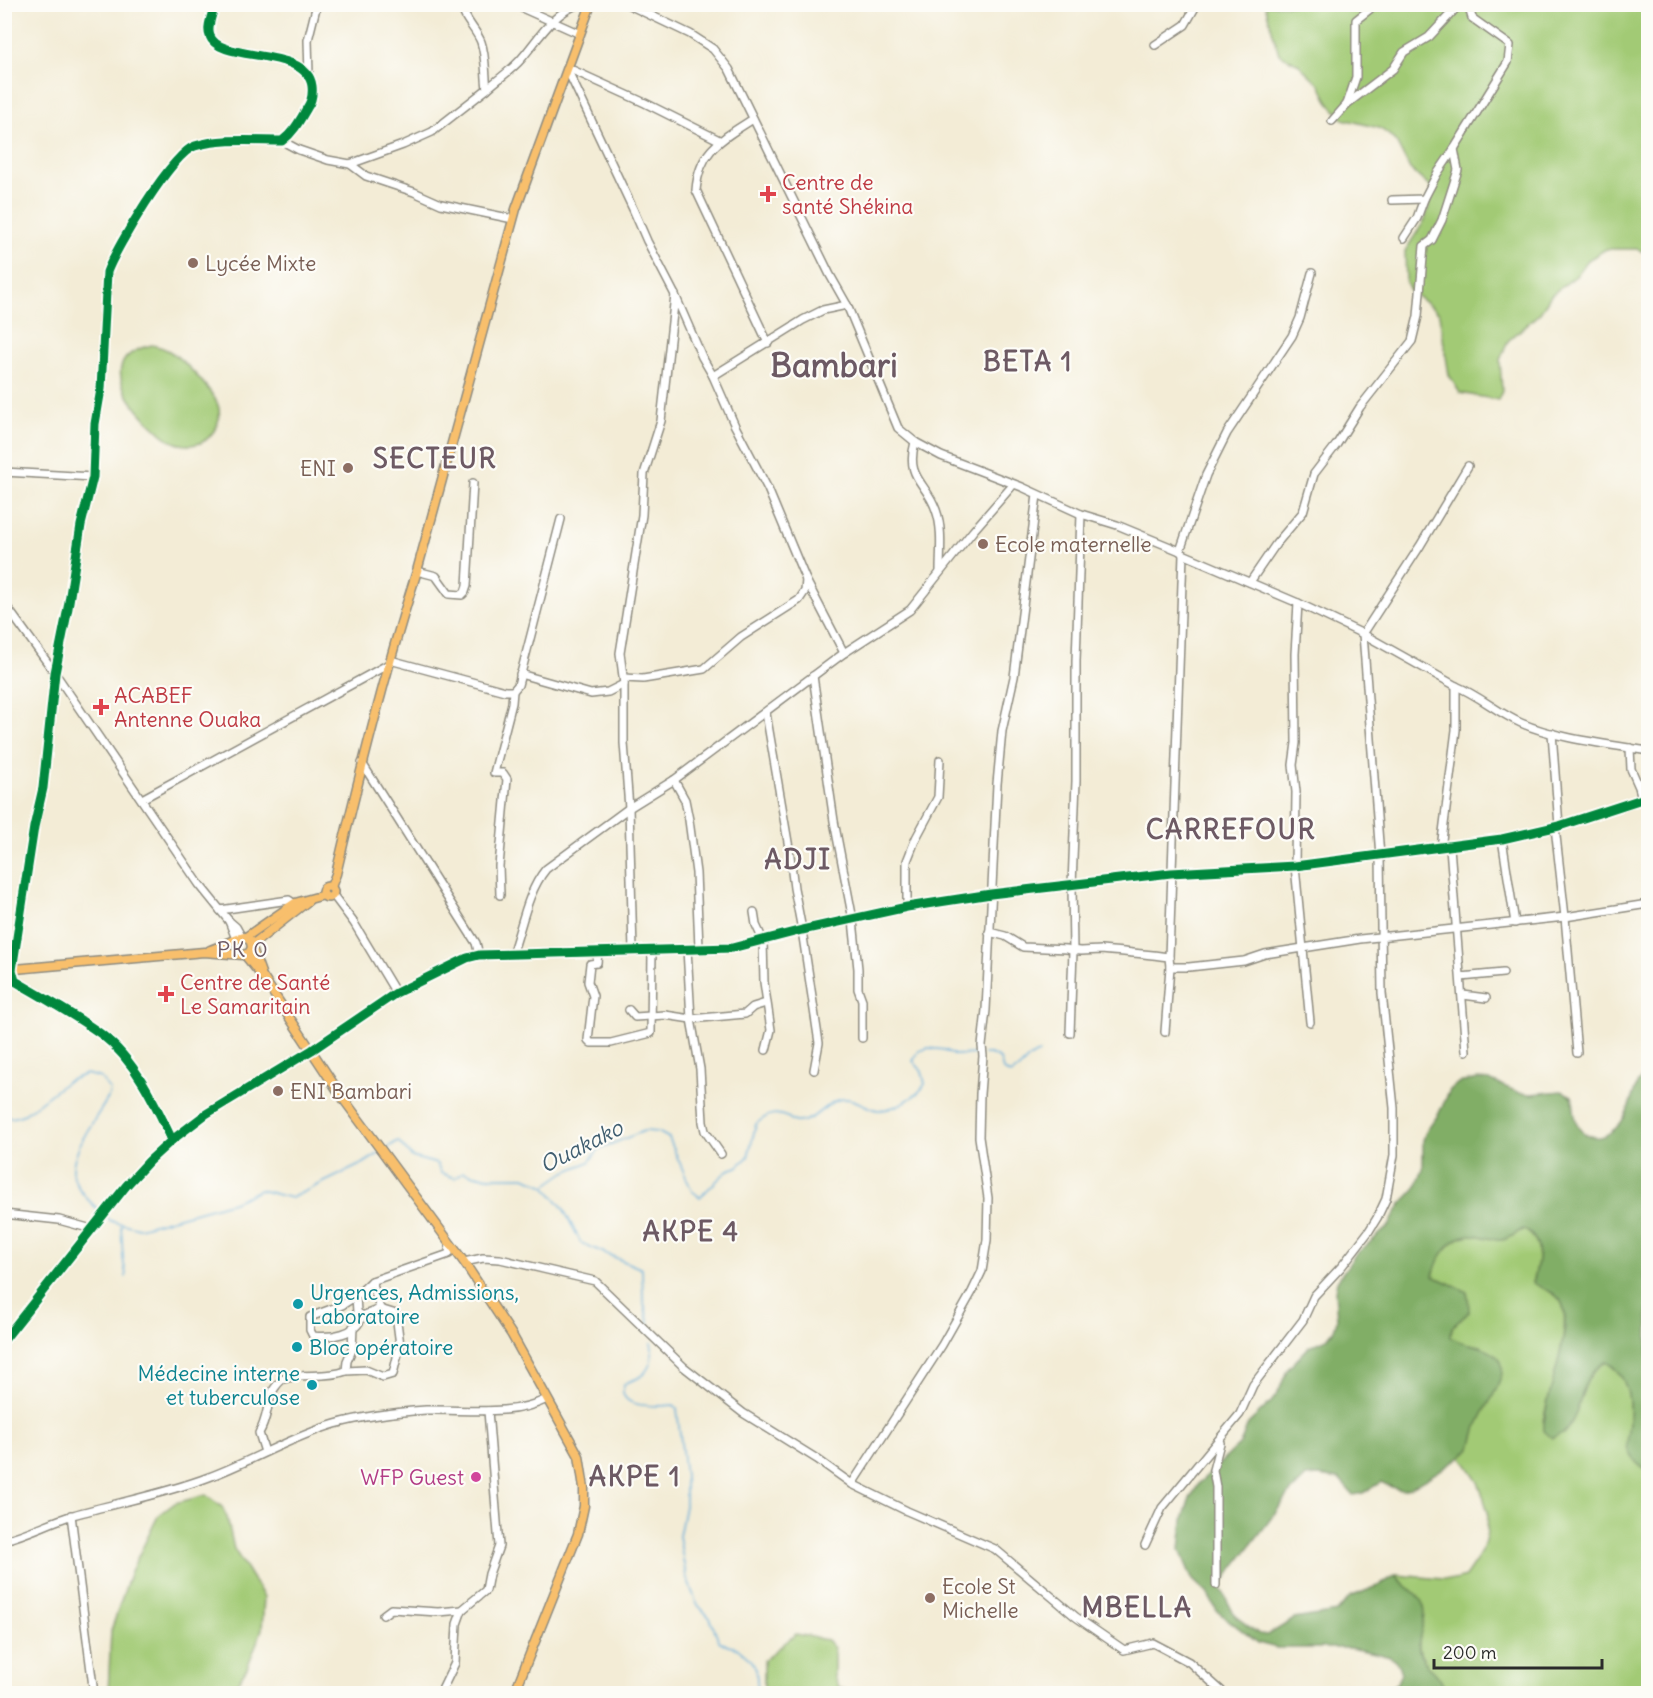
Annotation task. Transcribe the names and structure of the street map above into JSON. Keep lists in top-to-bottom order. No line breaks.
{"districts":["BETA 1","Bambari","SECTEUR","CARREFOUR","ADJI","PK 0","AKPE 4","AKPE 1","MBELLA"],"water":["Ouakako"],"places":{"health":["Centre de santé Shékina","ACABEF Antenne Ouaka","Centre de Santé Le Samaritain"],"other":["Lycée Mixte","ENI","Ecole maternelle","ENI Bambari","Urgences, Admissions, Laboratoire","Bloc opératoire","Médecine interne et tuberculose","WFP Guest","Ecole St Michelle"]},"scale_bar":"200 m"}
